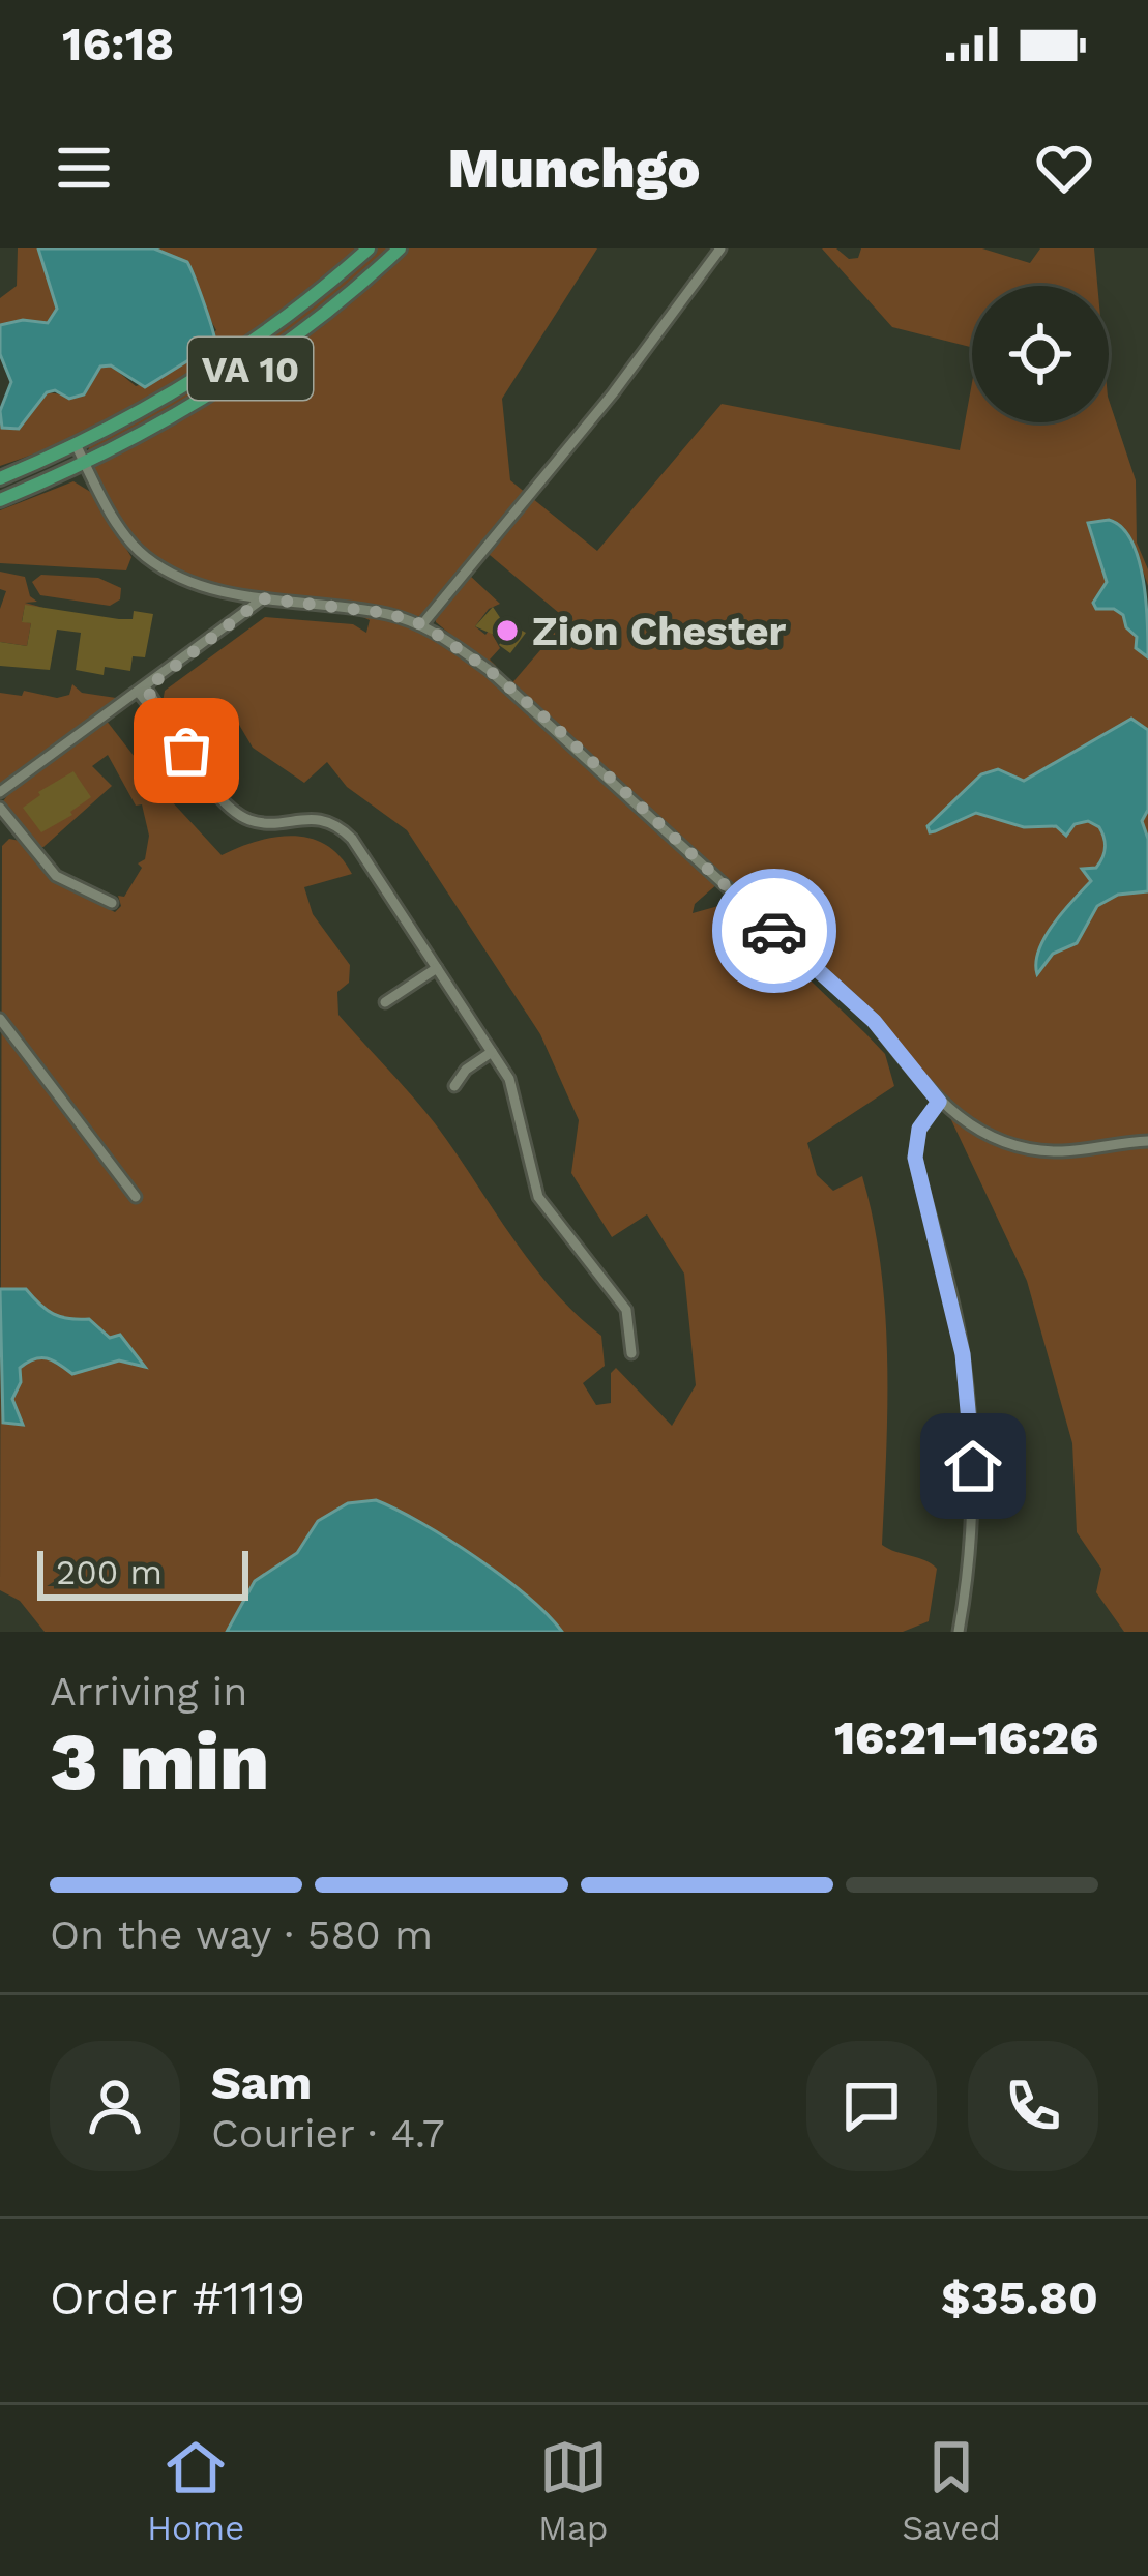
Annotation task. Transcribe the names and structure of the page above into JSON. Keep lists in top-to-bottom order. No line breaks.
{"streets":{"main road":["VA 10"]},"places":["Zion Chester"],"scale_bar":"200 m","page":{"status":"16:18","header":"Munchgo","scale":"200 m","heading":["3 min","Arriving in","16:21–16:26"],"panel":["Sam","Courier · 4.7","Order #1119","$35.80"],"bar":"On the way · 580 m","tabs":["Home","Map","Saved"]}}
